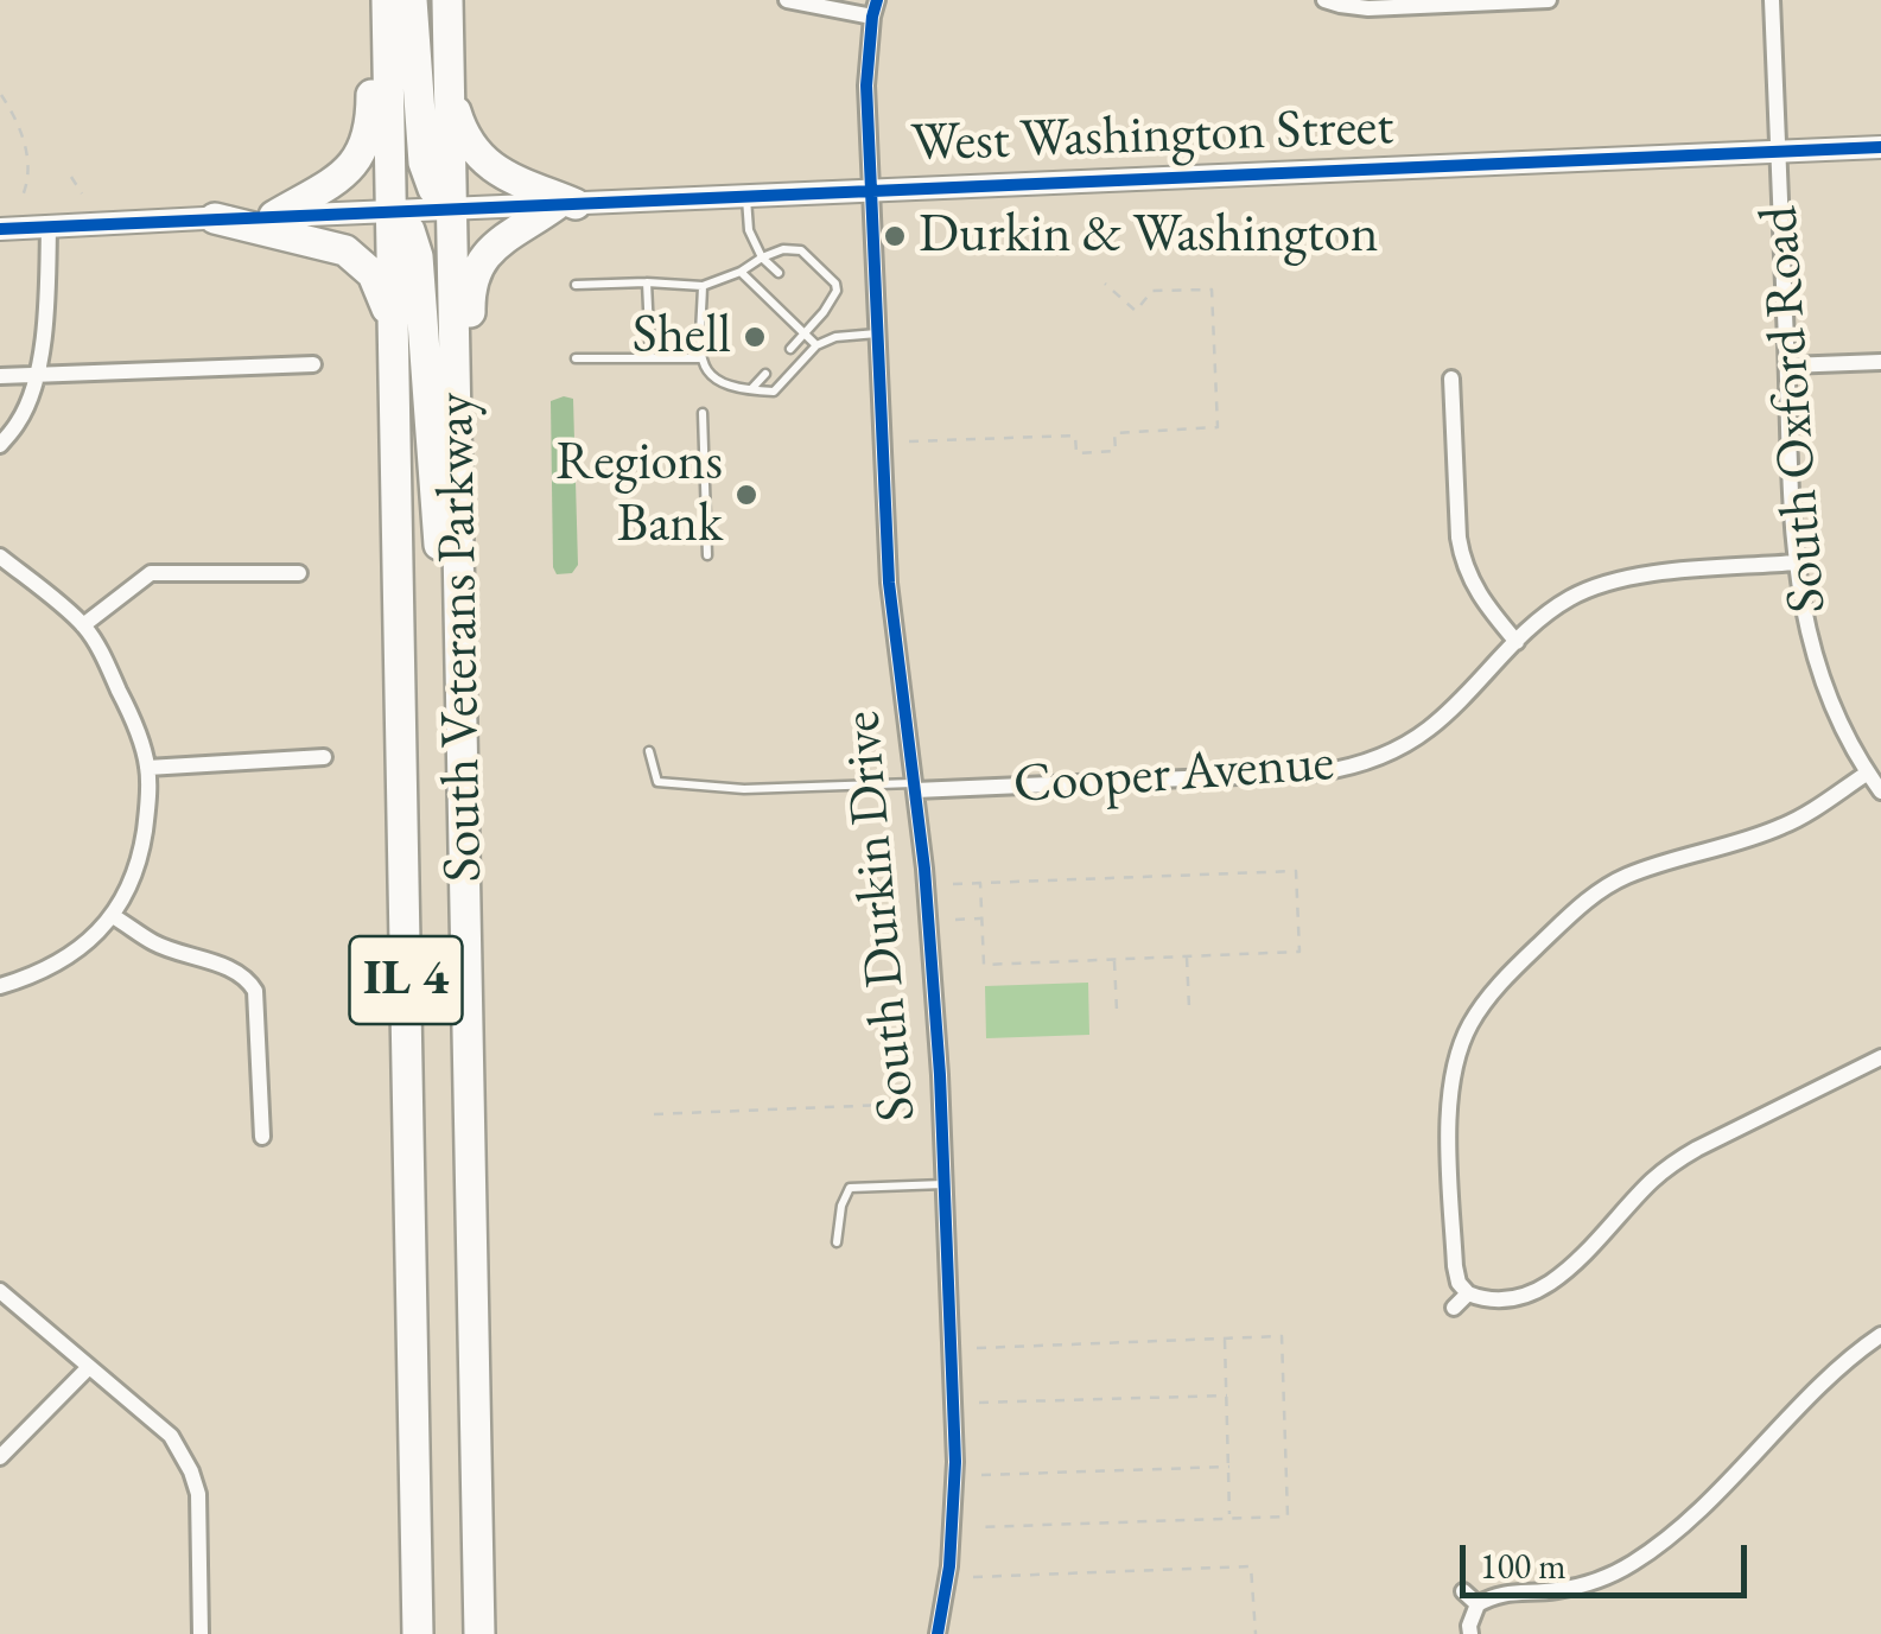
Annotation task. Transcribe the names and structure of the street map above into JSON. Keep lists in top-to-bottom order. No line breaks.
{"streets":{"highway":["South Veterans Parkway","IL 4"],"street":["West Washington Street","South Oxford Road","Cooper Avenue","South Durkin Drive"]},"crossings":[["West Washington Street","South Oxford Road"],["West Washington Street","South Veterans Parkway"],["West Washington Street","South Durkin Drive"],["West Washington Street","IL 4"],["South Oxford Road","Cooper Avenue"],["South Veterans Parkway","IL 4"],["Cooper Avenue","South Durkin Drive"]],"places":["Durkin & Washington","Shell","Regions Bank"],"scale_bar":"100 m"}
